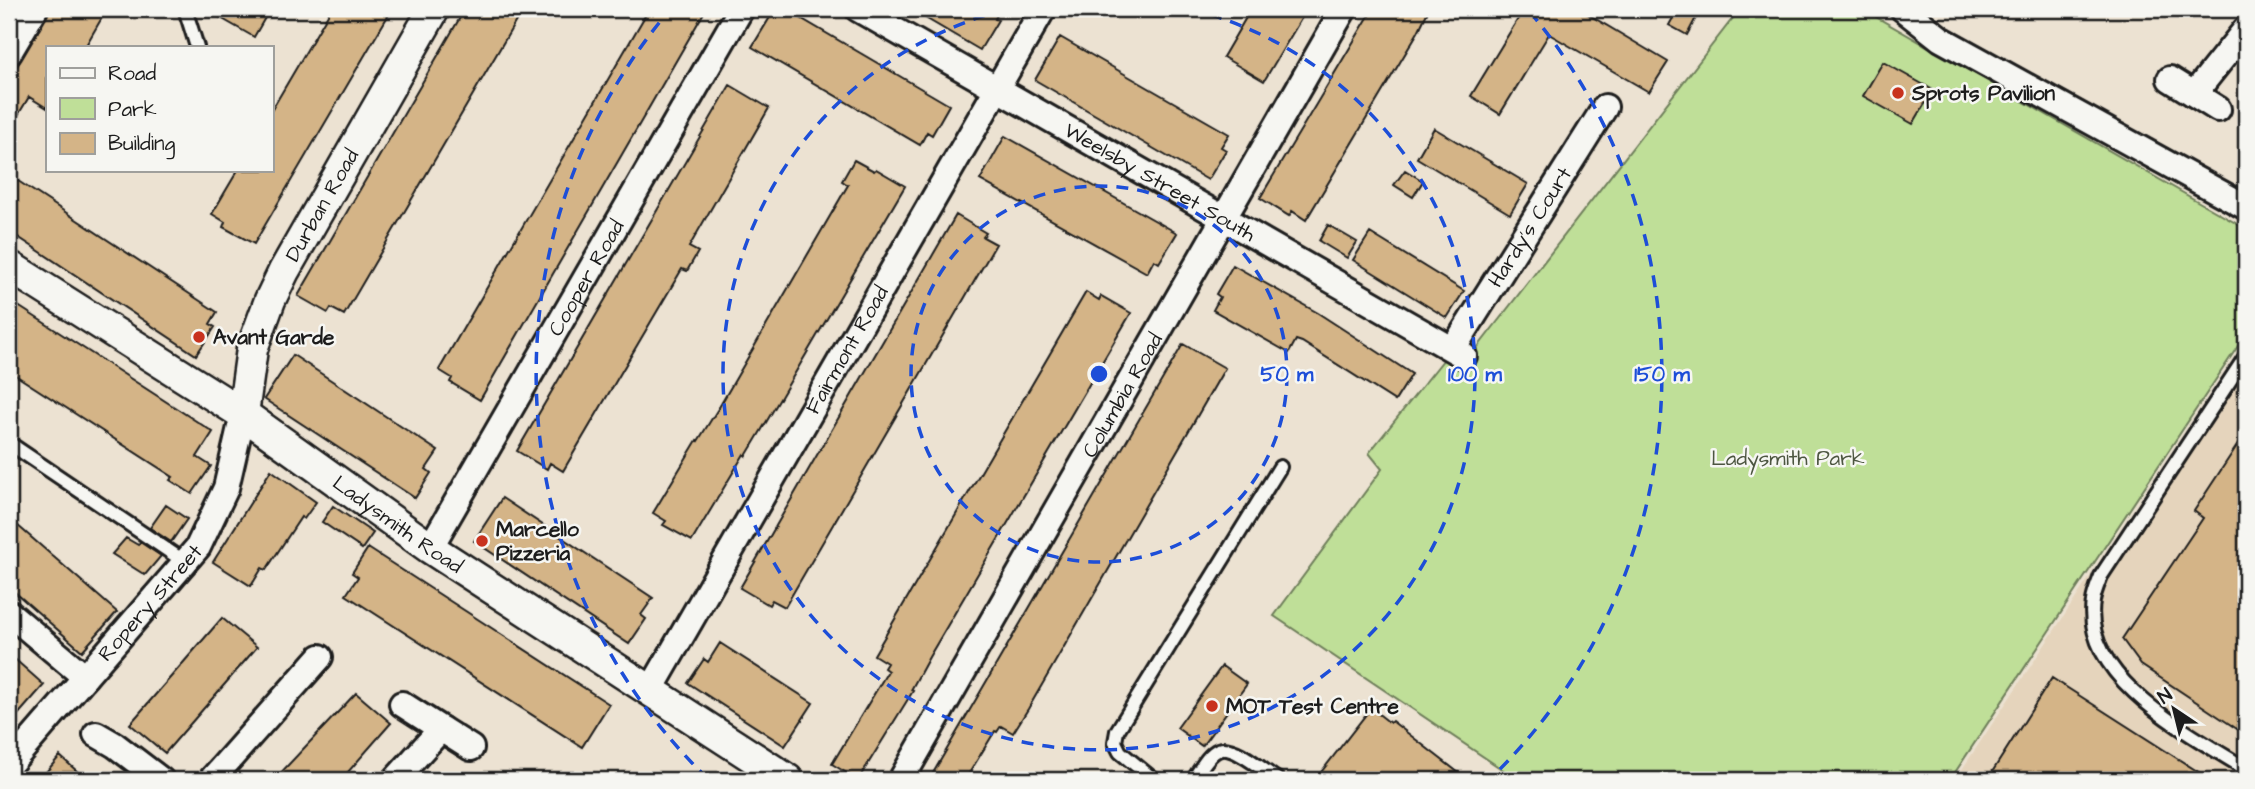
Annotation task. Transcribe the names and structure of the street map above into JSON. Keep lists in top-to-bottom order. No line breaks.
{"streets":{"street":["Weelsby Street South","Durban Road","Hardy's Court","Cooper Road","Fairmont Road","Columbia Road","Ladysmith Road","Ropery Street"]},"crossings":[["Weelsby Street South","Hardy's Court"],["Weelsby Street South","Fairmont Road"],["Weelsby Street South","Columbia Road"],["Durban Road","Ladysmith Road"],["Durban Road","Ropery Street"],["Cooper Road","Ladysmith Road"],["Fairmont Road","Ladysmith Road"],["Ladysmith Road","Ropery Street"]],"parks":["Ladysmith Park"],"places":["Sprots Pavilion","Avant Garde","Marcello Pizzeria","MOT Test Centre"],"legend":["Road","Park","Building"],"north":"top left","rings":["50 m","100 m","150 m"]}
